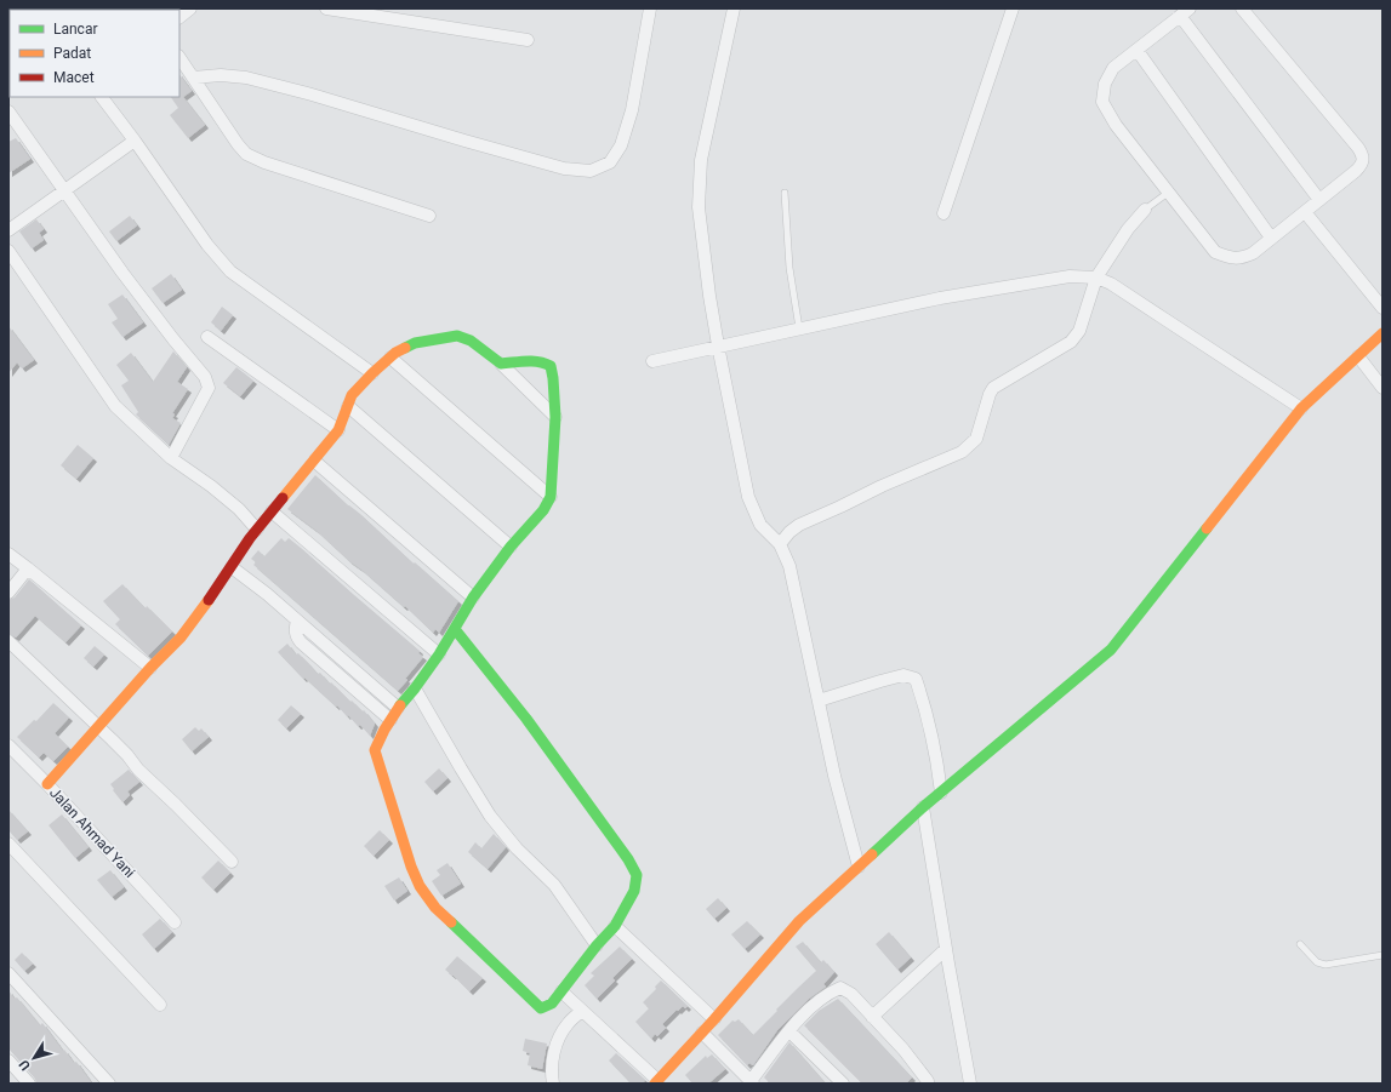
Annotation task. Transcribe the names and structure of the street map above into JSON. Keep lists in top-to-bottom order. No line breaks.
{"streets":{"street":["Jalan Ahmad Yani"]},"legend":["Lancar","Padat","Macet"],"north":"bottom left"}
